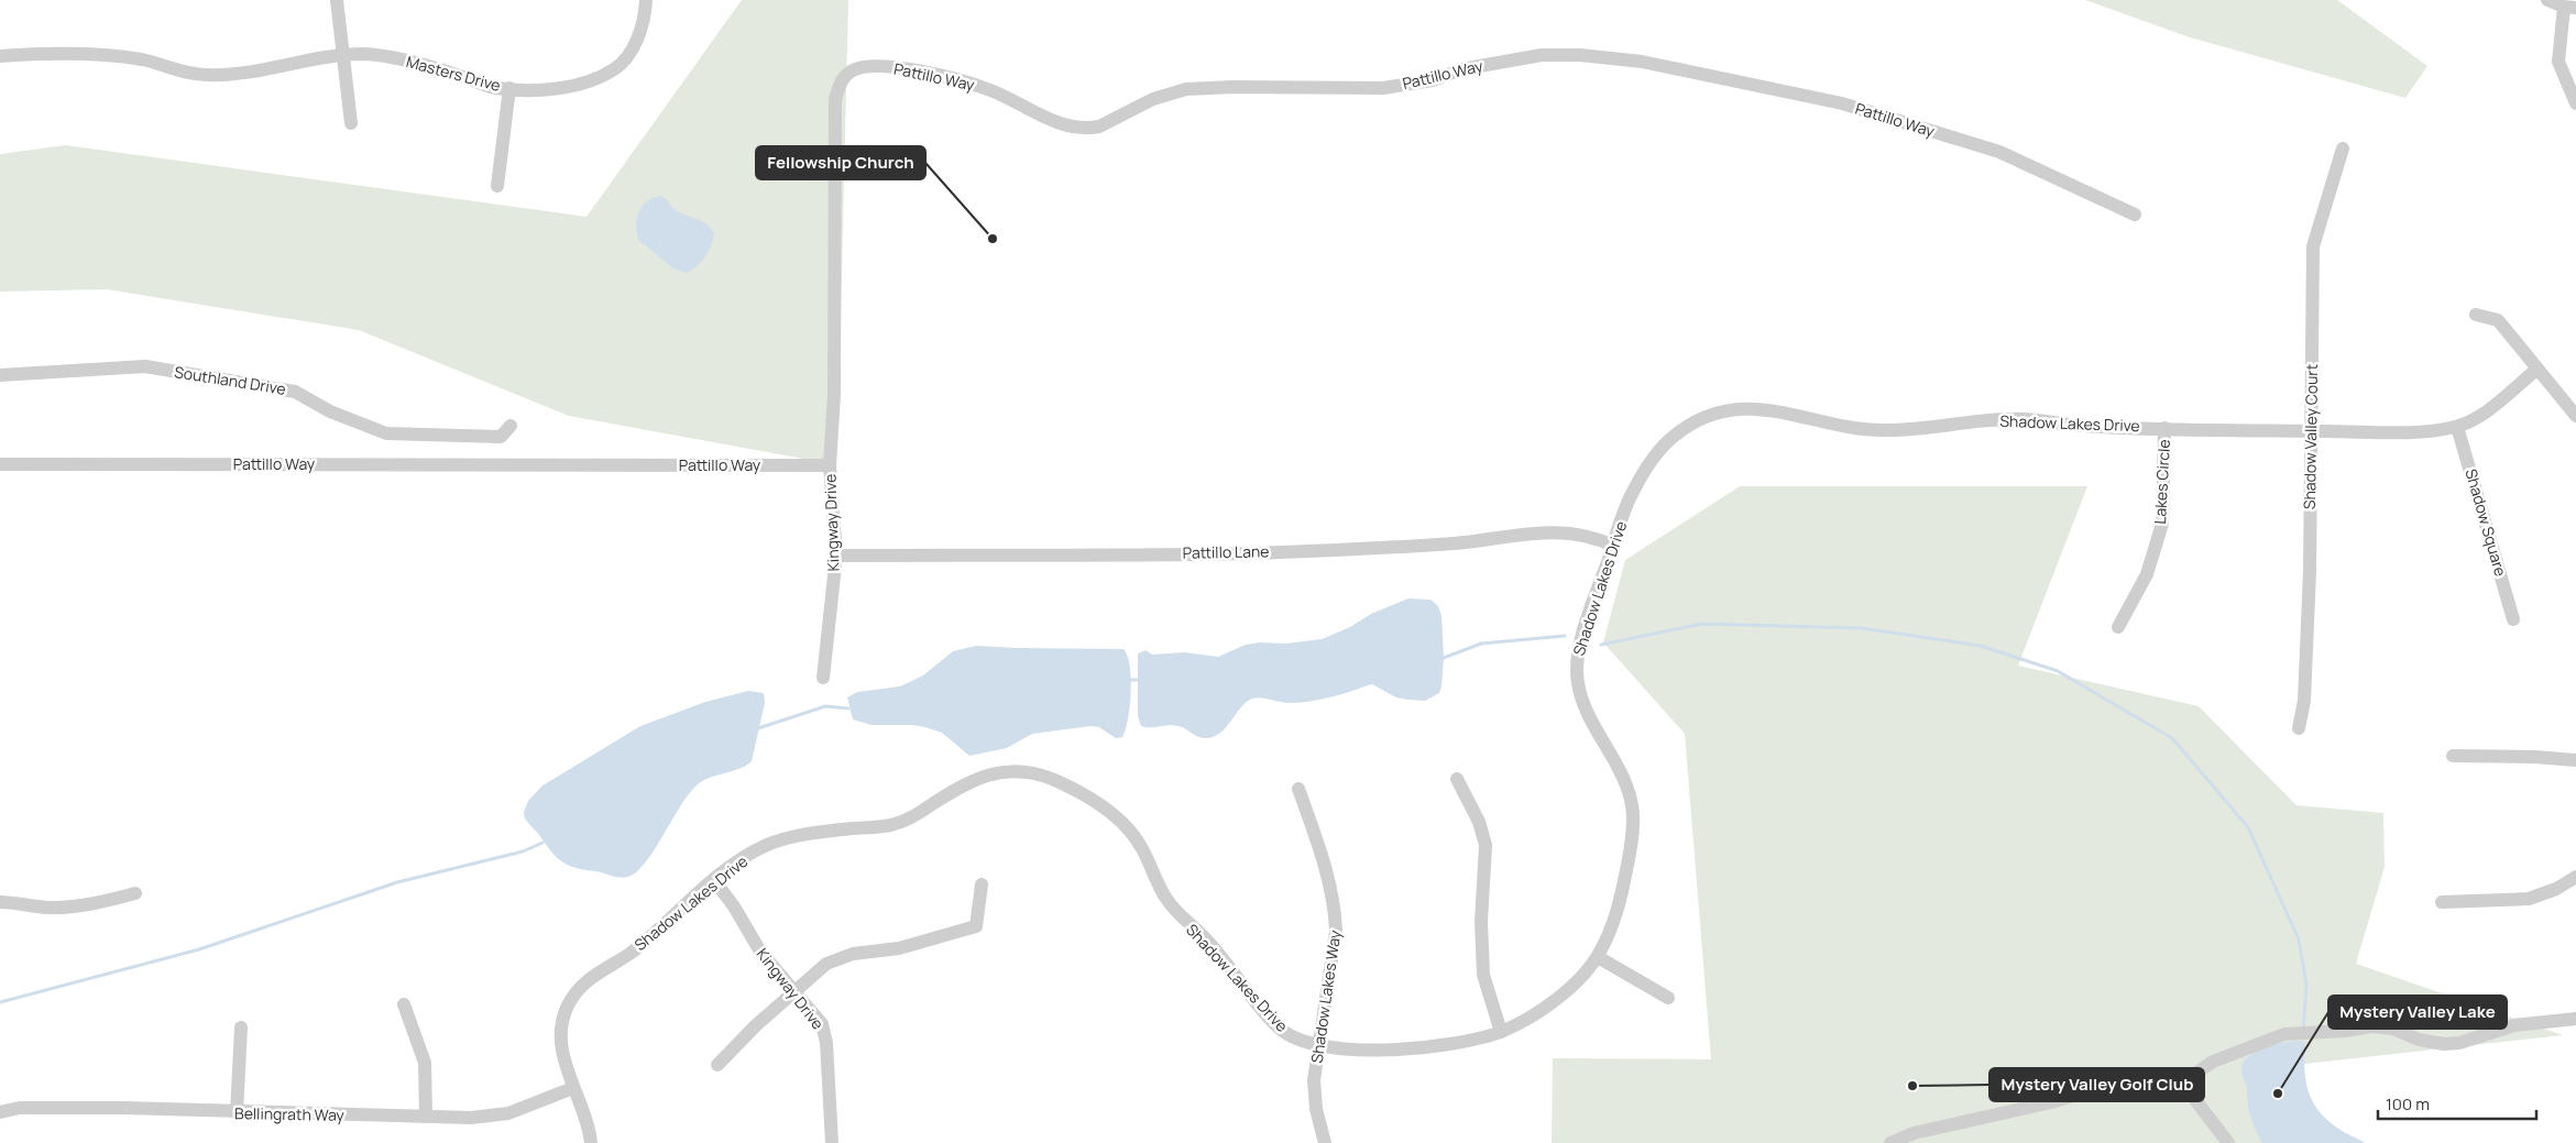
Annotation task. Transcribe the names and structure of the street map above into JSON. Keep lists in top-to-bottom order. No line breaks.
{"streets":{"street":["Masters Drive","Pattillo Way","Southland Drive","Shadow Lakes Drive","Shadow Valley Court","Lakes Circle","Kingway Drive","Shadow Square","Pattillo Lane","Shadow Lakes Way","Bellingrath Way"]},"crossings":[["Pattillo Way","Kingway Drive"],["Shadow Lakes Drive","Shadow Valley Court"],["Shadow Lakes Drive","Lakes Circle"],["Shadow Lakes Drive","Kingway Drive"],["Shadow Lakes Drive","Shadow Square"],["Shadow Lakes Drive","Pattillo Lane"],["Shadow Lakes Drive","Shadow Lakes Way"],["Shadow Lakes Drive","Bellingrath Way"],["Kingway Drive","Pattillo Lane"]],"places":["Fellowship Church","Mystery Valley Golf Club","Mystery Valley Lake"],"scale_bar":"100 m"}
